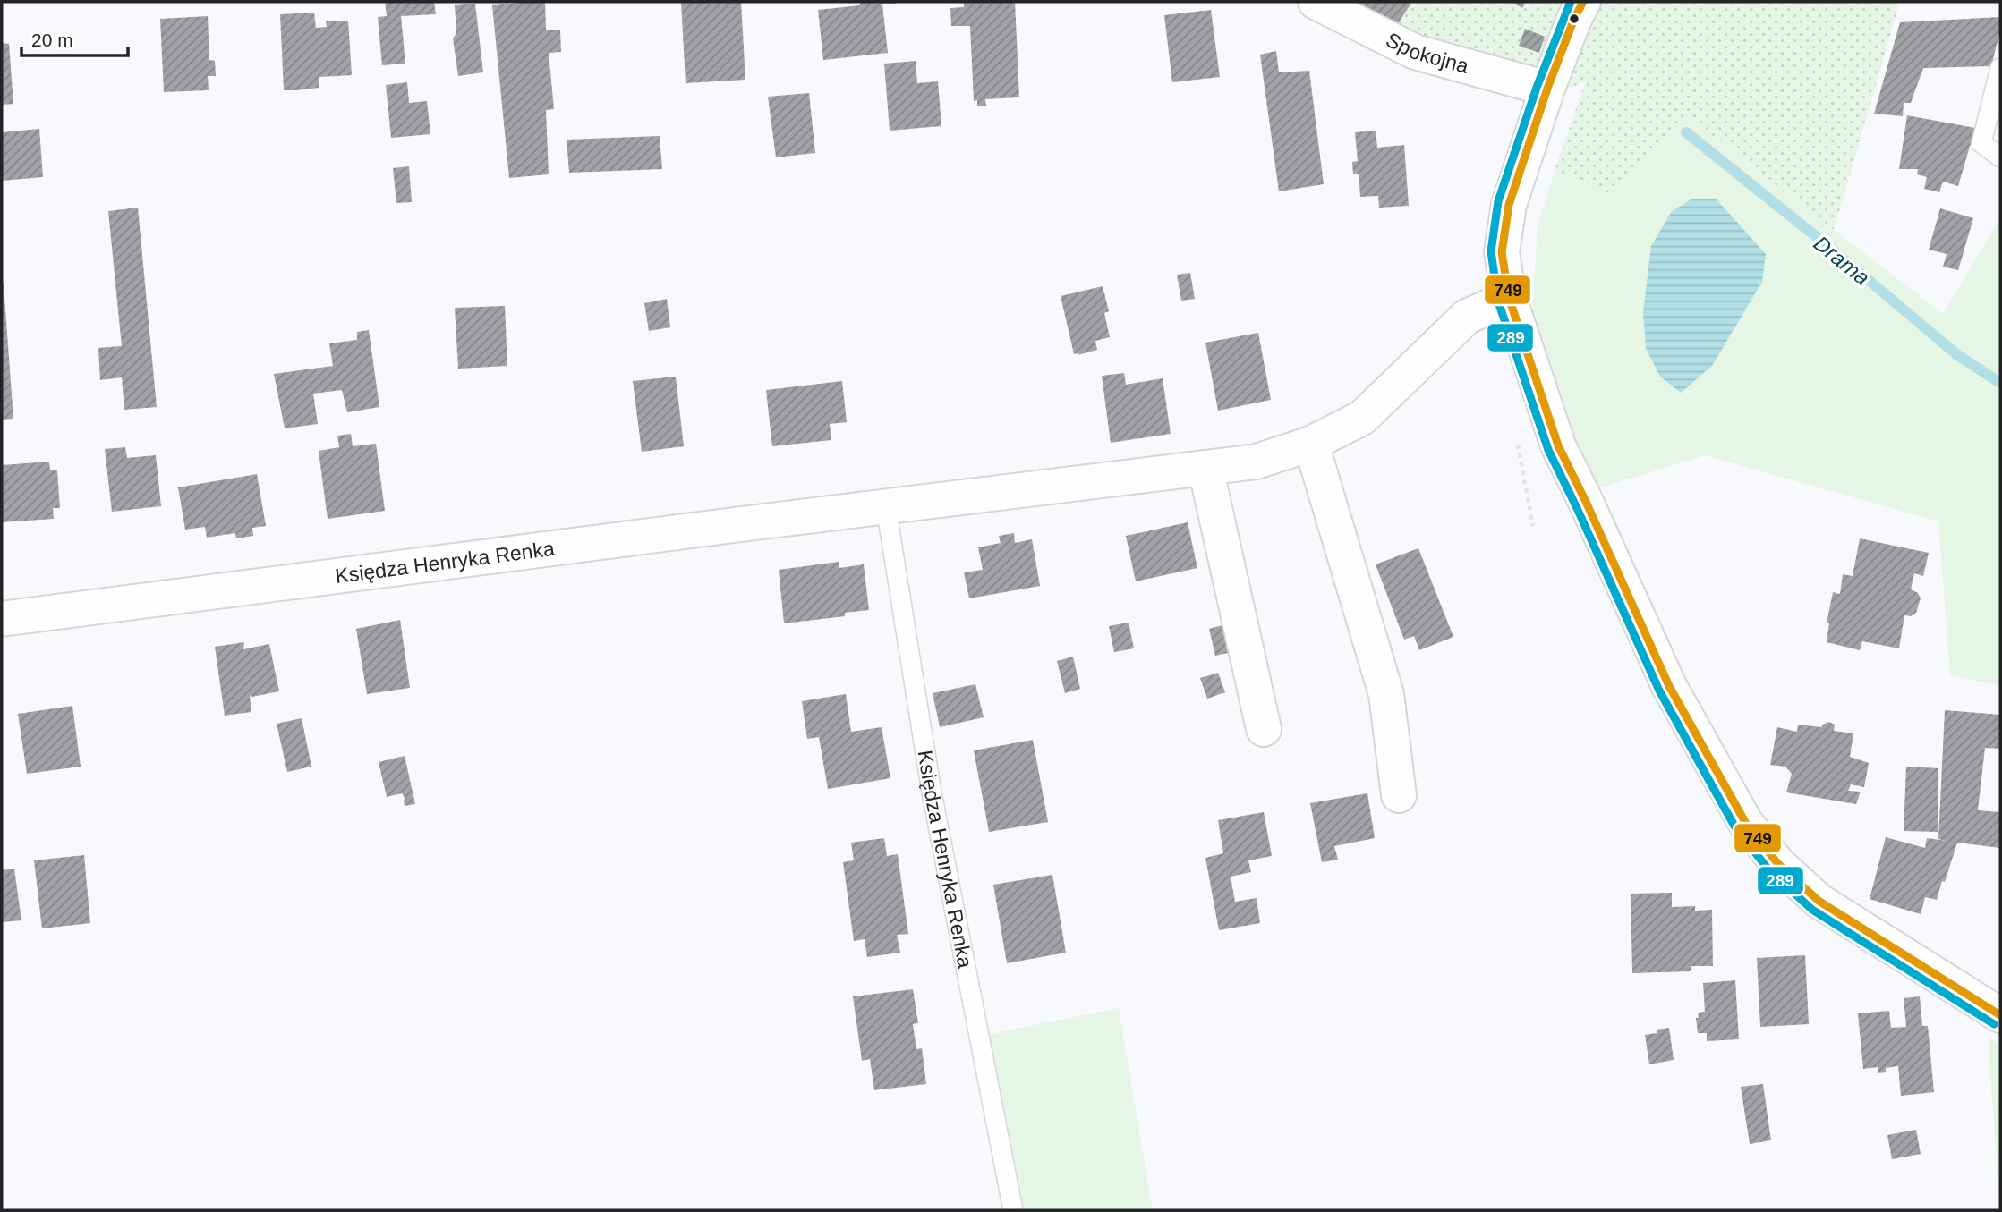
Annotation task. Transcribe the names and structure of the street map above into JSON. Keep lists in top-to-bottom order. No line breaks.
{"streets":{"street":["Spokojna","Księdza Henryka Renka"]},"water":["Drama"],"lines":["transit line 749","transit line 289"],"scale_bar":"20 m"}
